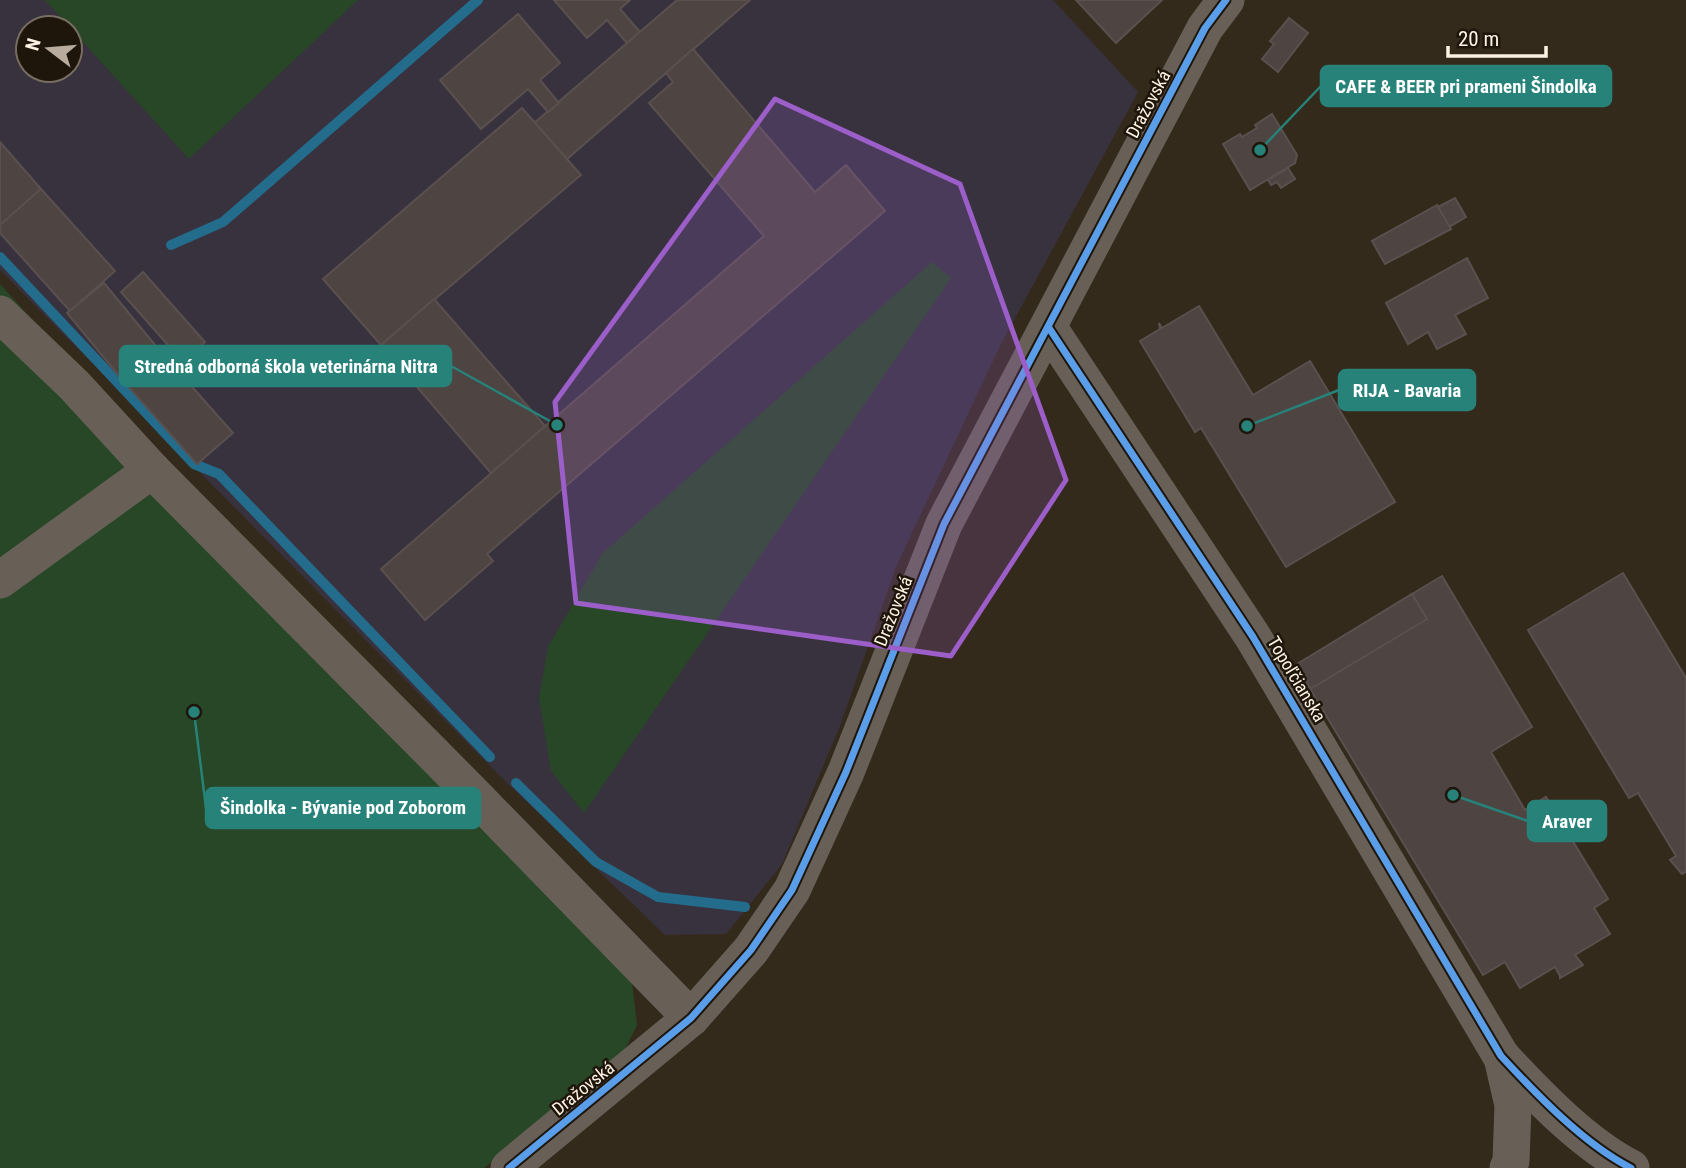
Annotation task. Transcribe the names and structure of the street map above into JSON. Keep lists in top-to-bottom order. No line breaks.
{"streets":{"street":["Dražovská","Topoľčianska"]},"crossings":[["Dražovská","Topoľčianska"]],"places":["CAFE & BEER pri prameni Šindolka","Stredná odborná škola veterinárna Nitra","RIJA - Bavaria","Šindolka - Bývanie pod Zoborom","Araver"],"scale_bar":"20 m","north":"left"}
